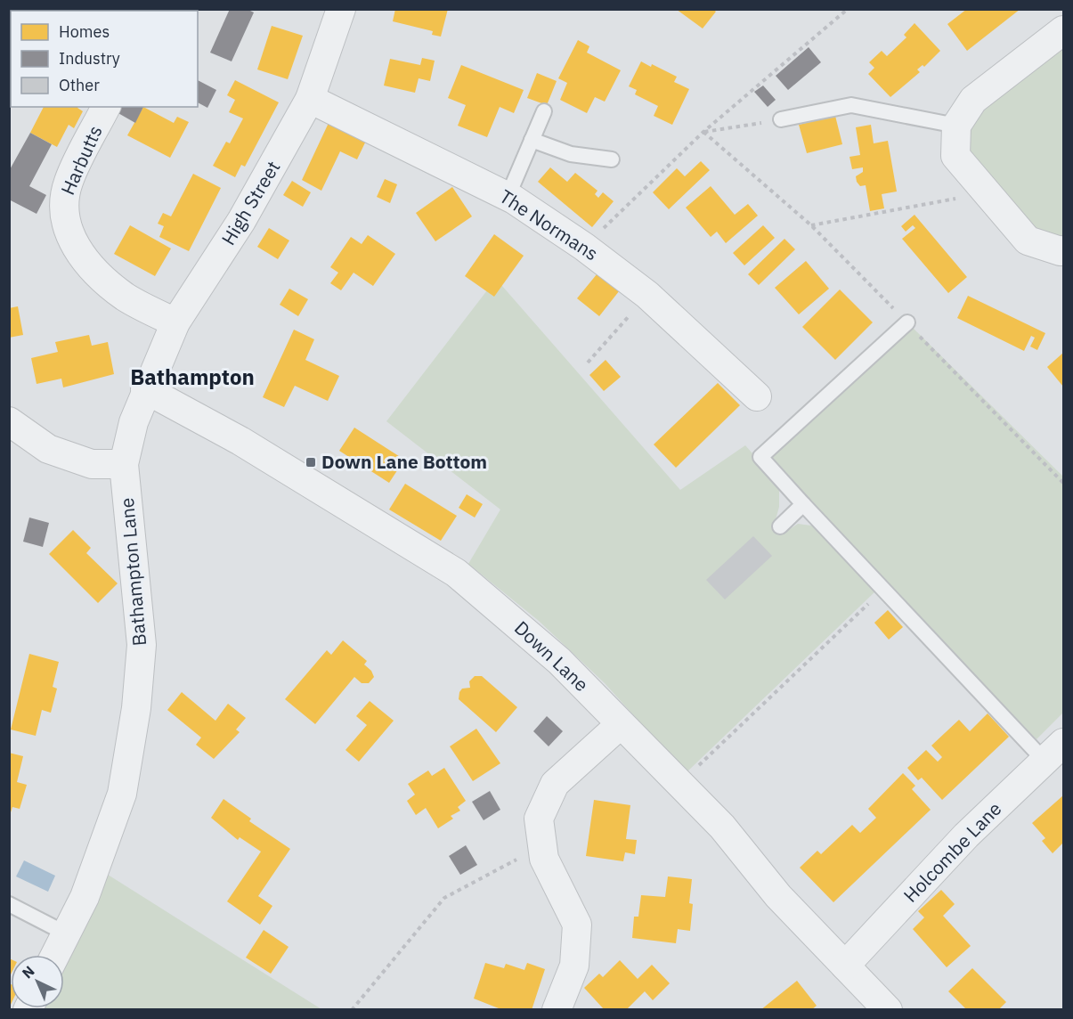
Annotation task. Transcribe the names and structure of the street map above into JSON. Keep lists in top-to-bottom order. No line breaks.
{"streets":{"street":["Harbutts","High Street","The Normans","Bathampton Lane","Down Lane","Holcombe Lane"]},"crossings":[["Harbutts","High Street"],["High Street","The Normans"],["High Street","Bathampton Lane"],["High Street","Down Lane"],["Bathampton Lane","Down Lane"],["Down Lane","Holcombe Lane"]],"districts":["Bathampton"],"places":{"transit":["Down Lane Bottom"]},"legend":["Homes","Industry","Other"],"north":"top left"}
